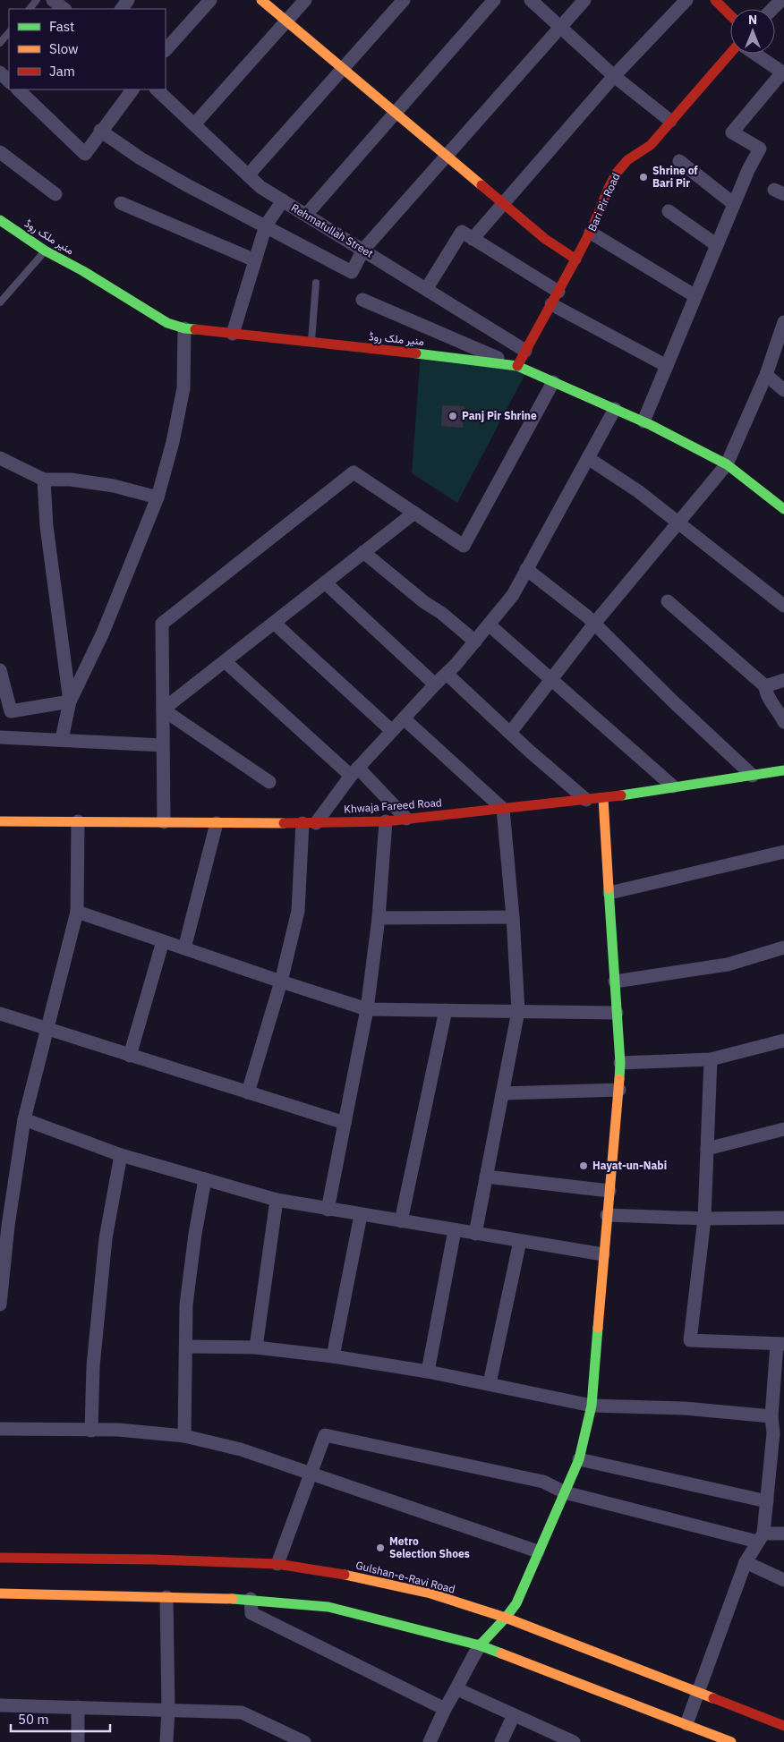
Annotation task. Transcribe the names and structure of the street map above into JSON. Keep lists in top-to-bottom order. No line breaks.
{"streets":{"street":["Bari Pir Road","Rehmatullah Street","منیر ملک روڈ","Khwaja Fareed Road","Gulshan-e-Ravi Road"]},"crossings":[["Bari Pir Road","Rehmatullah Street"],["Bari Pir Road","منیر ملک روڈ"]],"places":["Shrine of Bari Pir","Panj Pir Shrine","Hayat-un-Nabi","Metro Selection Shoes"],"legend":["Fast","Slow","Jam"],"scale_bar":"50 m","north":"top"}
